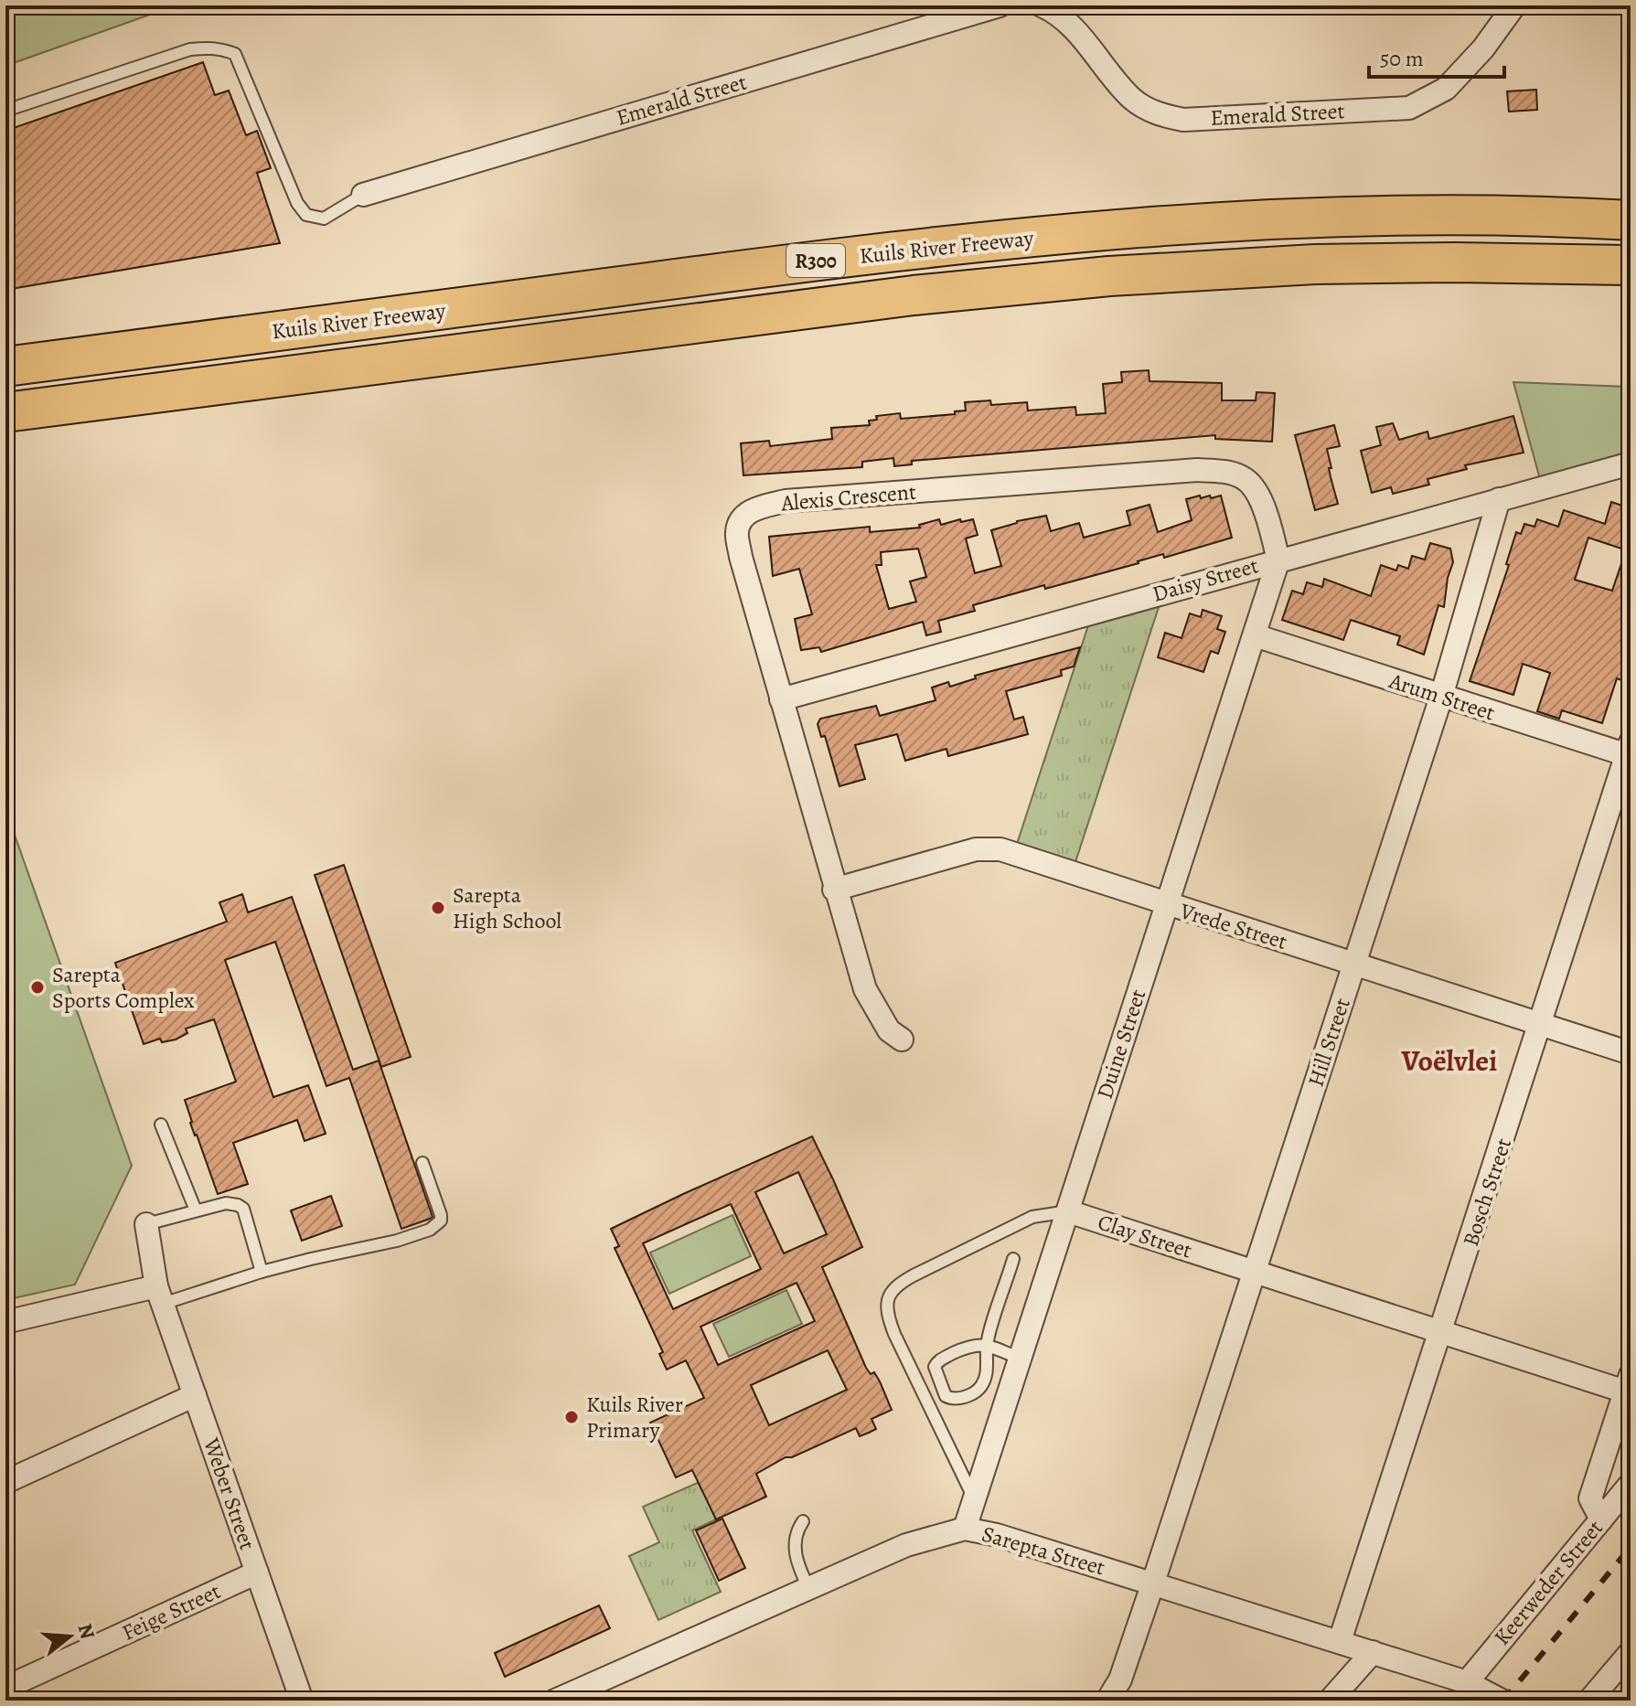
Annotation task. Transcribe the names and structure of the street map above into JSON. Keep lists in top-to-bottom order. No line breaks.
{"streets":{"highway":["Kuils River Freeway","R300"],"street":["Emerald Street","Alexis Crescent","Daisy Street","Arum Street","Vrede Street","Hill Street","Duine Street","Bosch Street","Clay Street","Weber Street","Sarepta Street","Keerweder Street","Feige Street"]},"crossings":[["Alexis Crescent","Daisy Street"],["Alexis Crescent","Vrede Street"],["Alexis Crescent","Duine Street"],["Daisy Street","Hill Street"],["Daisy Street","Duine Street"],["Arum Street","Hill Street"],["Arum Street","Duine Street"],["Arum Street","Bosch Street"],["Vrede Street","Hill Street"],["Vrede Street","Duine Street"],["Vrede Street","Bosch Street"],["Hill Street","Clay Street"],["Hill Street","Sarepta Street"],["Duine Street","Clay Street"],["Duine Street","Sarepta Street"],["Bosch Street","Clay Street"],["Bosch Street","Sarepta Street"],["Weber Street","Feige Street"],["Sarepta Street","Keerweder Street"]],"districts":["Voëlvlei"],"places":["Sarepta High School","Sarepta Sports Complex","Kuils River Primary"],"scale_bar":"50 m","north":"right"}
